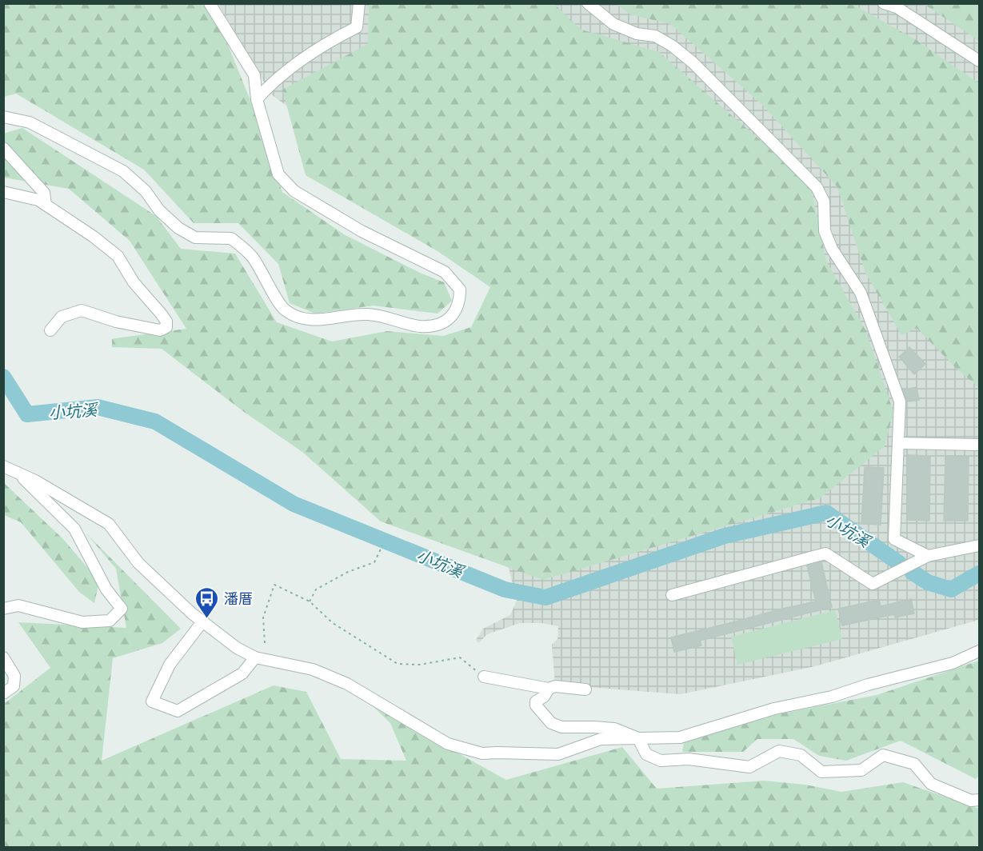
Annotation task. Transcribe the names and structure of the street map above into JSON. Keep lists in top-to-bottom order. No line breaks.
{"water":["小坑溪"],"places":{"bus stop":["潘厝"]}}
